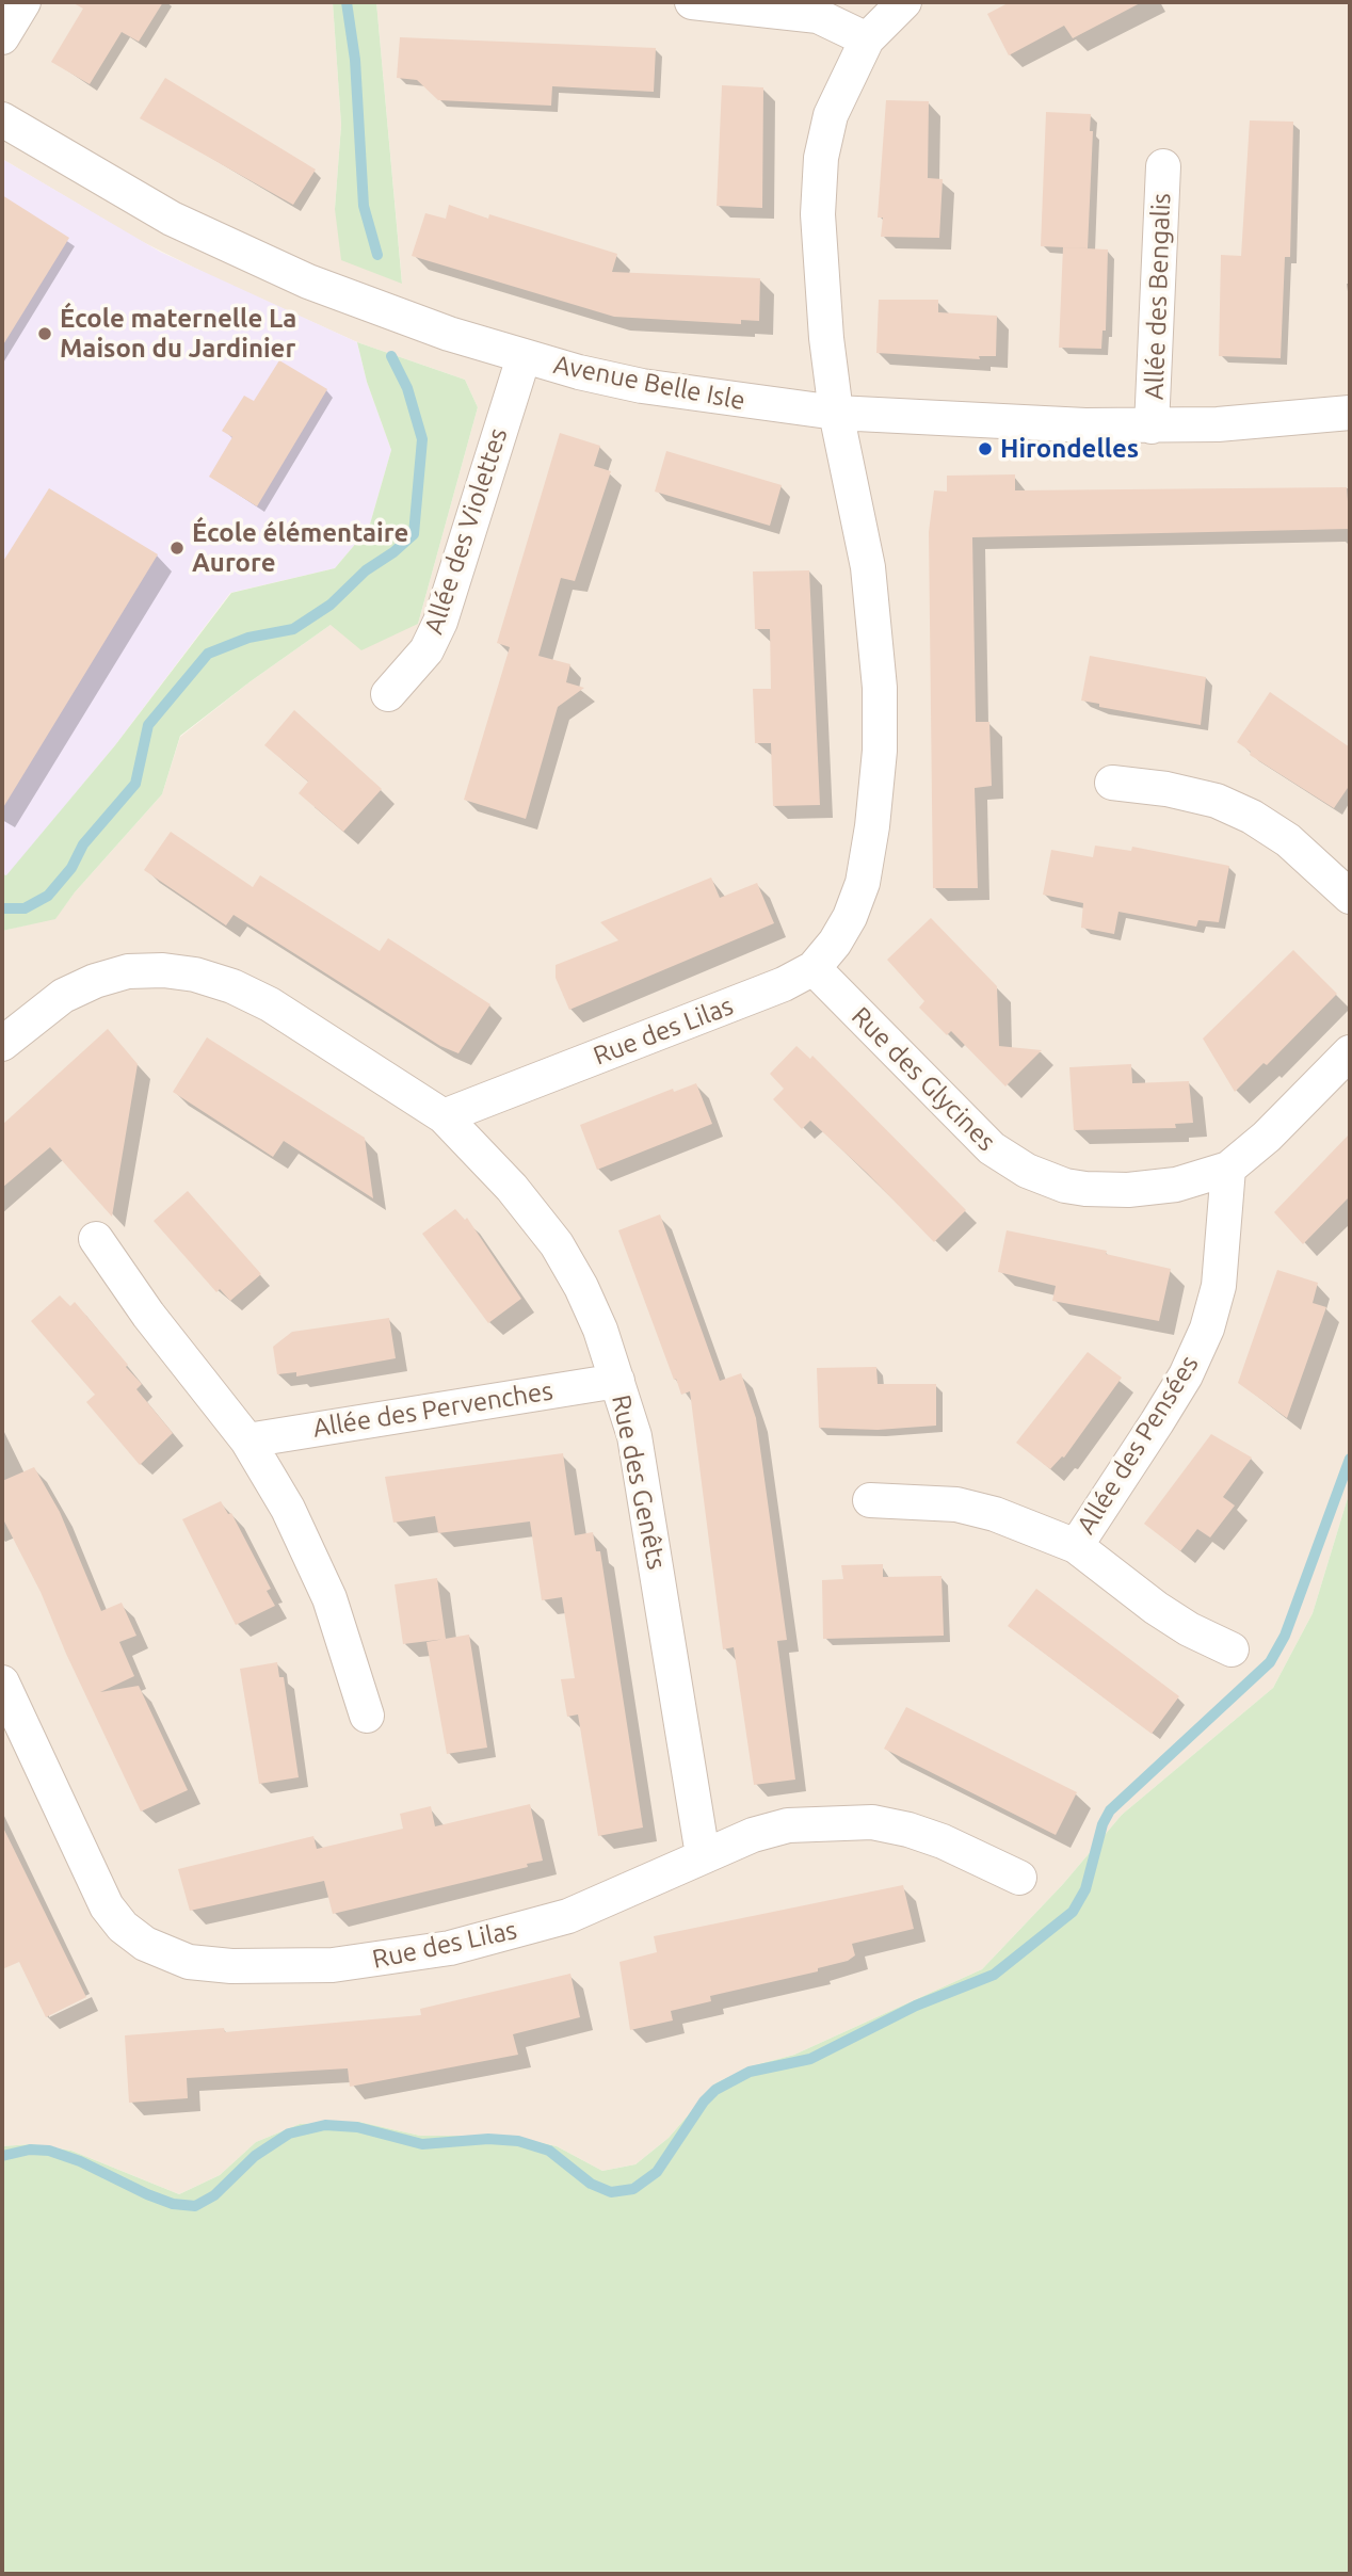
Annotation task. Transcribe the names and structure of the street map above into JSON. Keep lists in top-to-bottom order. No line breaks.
{"streets":{"street":["Allée des Bengalis","Avenue Belle Isle","Allée des Violettes","Rue des Lilas","Rue des Glycines","Allée des Pervenches","Allée des Pensées","Rue des Genêts"]},"crossings":[["Allée des Bengalis","Avenue Belle Isle"],["Avenue Belle Isle","Allée des Violettes"],["Avenue Belle Isle","Rue des Lilas"],["Rue des Lilas","Rue des Glycines"],["Rue des Lilas","Rue des Genêts"],["Rue des Glycines","Allée des Pensées"],["Allée des Pervenches","Rue des Genêts"]],"places":["École maternelle La Maison du Jardinier","Hirondelles","École élémentaire Aurore"]}
